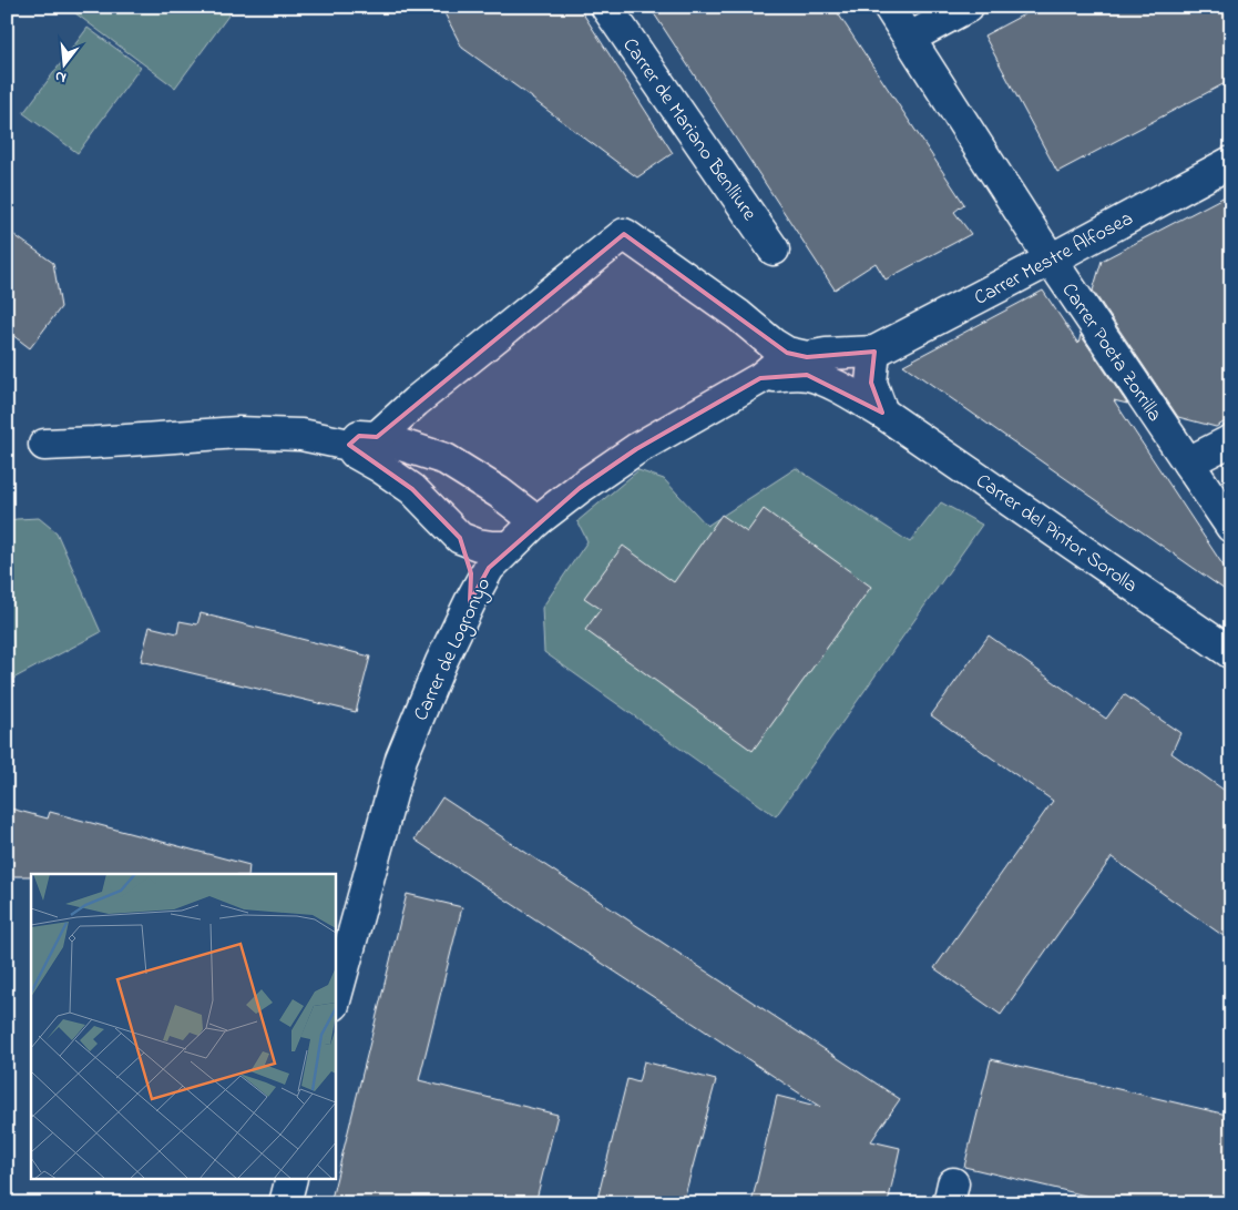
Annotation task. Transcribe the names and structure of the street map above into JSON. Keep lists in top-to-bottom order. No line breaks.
{"streets":{"street":["Carrer de Mariano Benlliure","Carrer Mestre Alfosea","Carrer Poeta Zorrilla","Carrer del Pintor Sorolla","Carrer de Logronyo"]},"crossings":[["Carrer Mestre Alfosea","Carrer Poeta Zorrilla"],["Carrer Mestre Alfosea","Carrer de Logronyo"],["Carrer del Pintor Sorolla","Carrer de Logronyo"]],"north":"bottom"}
